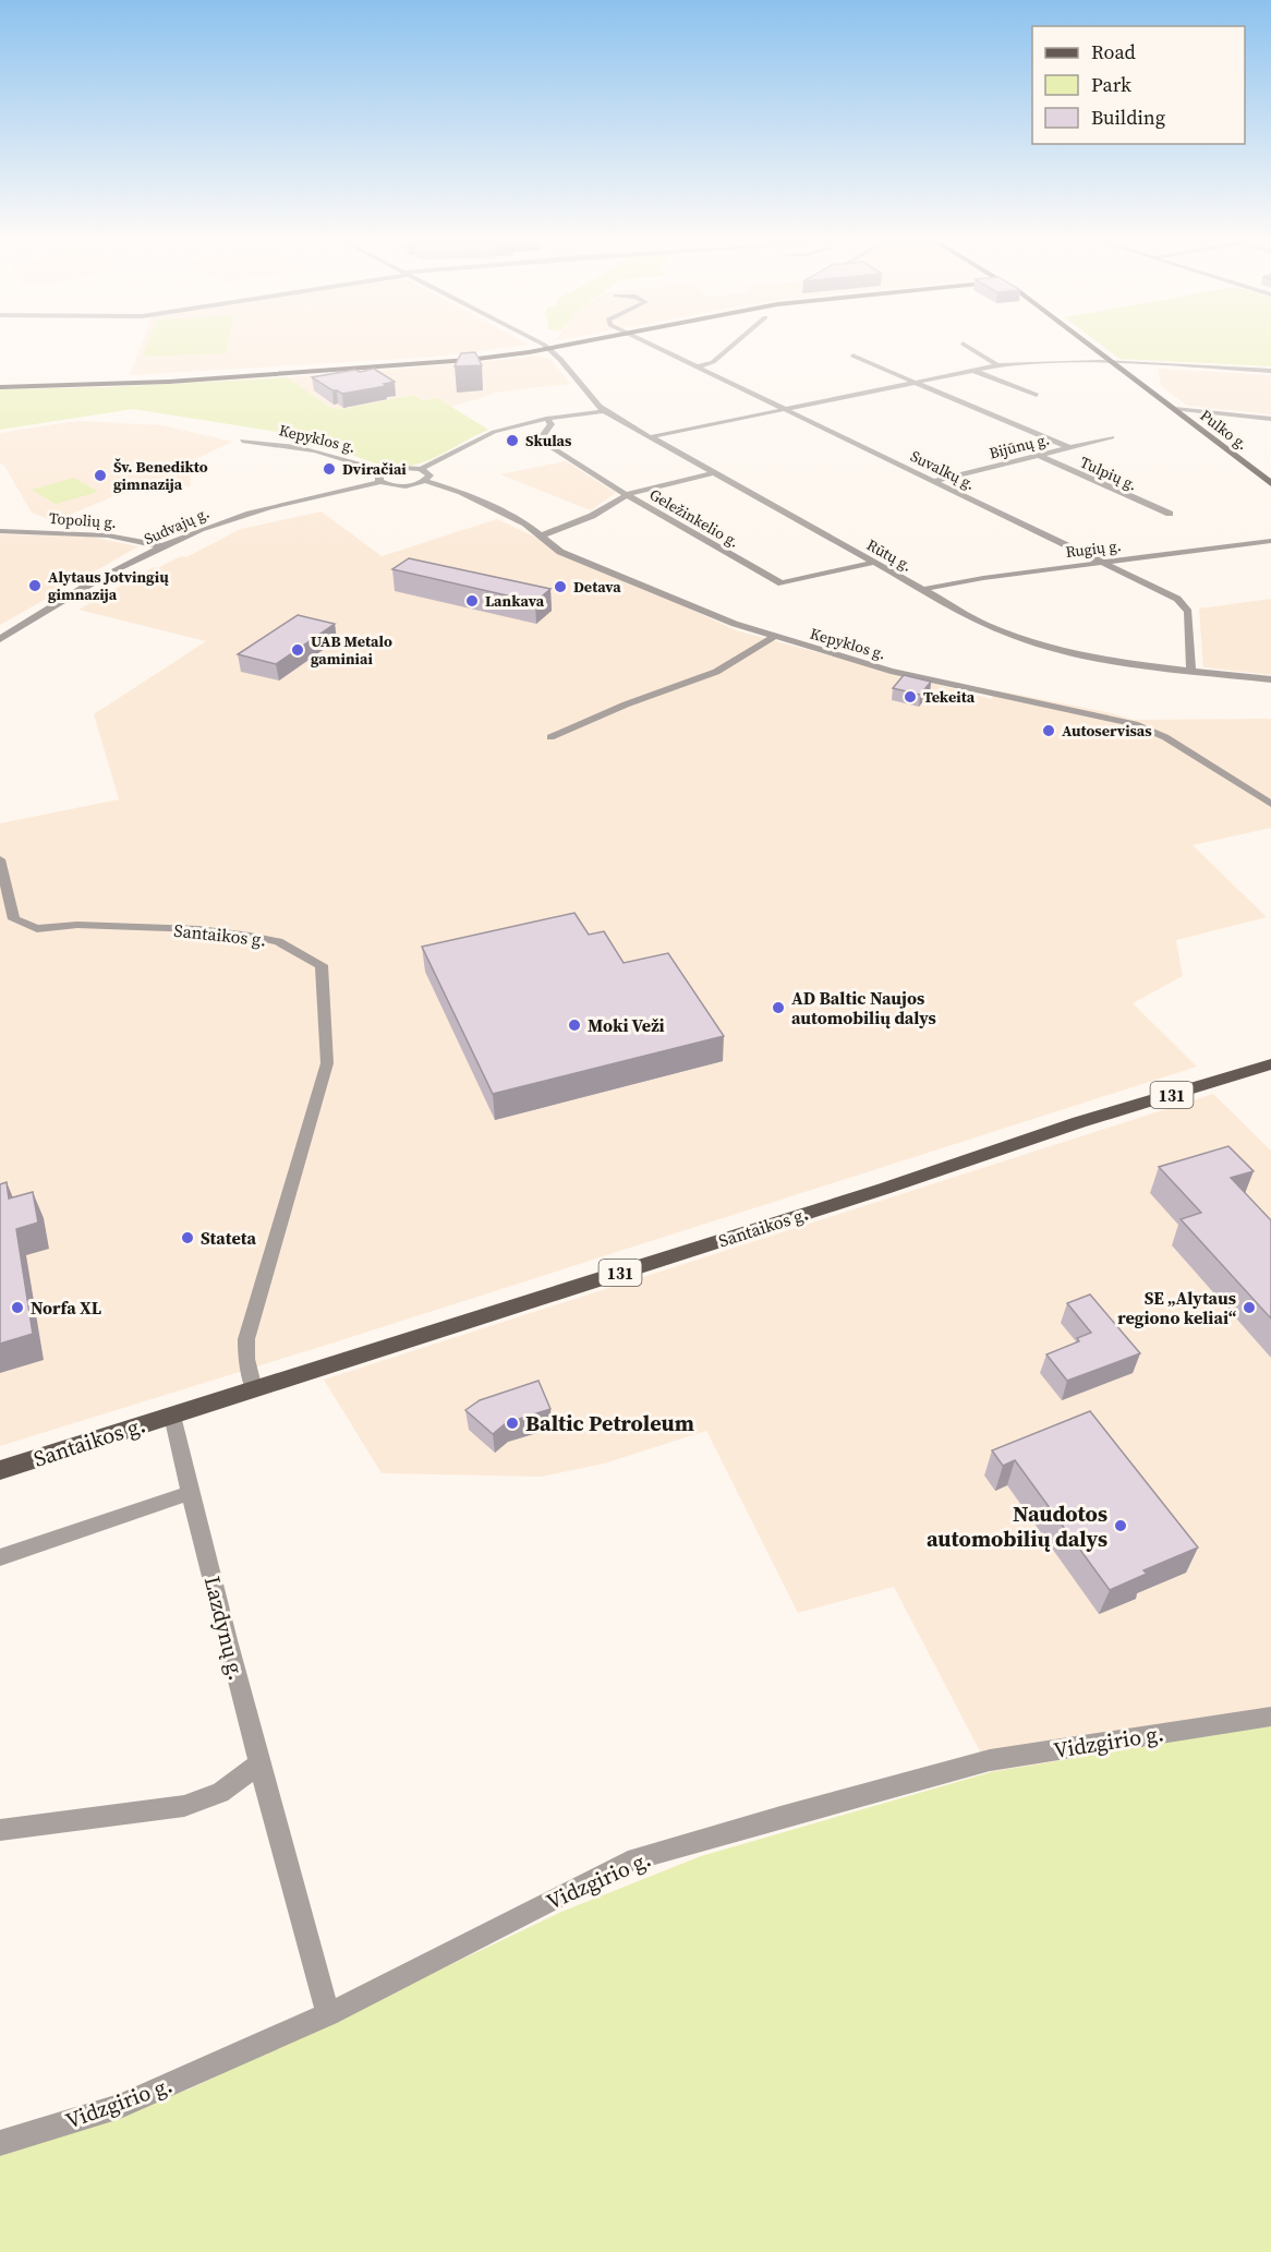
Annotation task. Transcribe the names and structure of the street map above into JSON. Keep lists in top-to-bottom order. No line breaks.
{"streets":{"main road":["Pulko g.","Santaikos g.","131"],"street":["Kepyklos g.","Bijūnų g.","Suvalkų g.","Tulpių g.","Geležinkelio g.","Topolių g.","Sudvajų g.","Rugių g.","Rūtų g.","Lazdynų g.","Vidzgirio g."]},"crossings":[["Kepyklos g.","Sudvajų g."],["Bijūnų g.","Suvalkų g."],["Bijūnų g.","Tulpių g."],["Suvalkų g.","Rugių g."],["Suvalkų g.","Rūtų g."],["Geležinkelio g.","Rūtų g."],["Topolių g.","Sudvajų g."],["Rugių g.","Rūtų g."],["Santaikos g.","Lazdynų g."],["Lazdynų g.","Vidzgirio g."]],"places":["Skulas","Dviračiai","Šv. Benedikto gimnazija","Alytaus Jotvingių gimnazija","Detava","Lankava","UAB Metalo gaminiai","Tekeita","Autoservisas","AD Baltic Naujos automobilių dalys","Moki Veži","Stateta","Norfa XL","SE „Alytaus regiono keliai“","Baltic Petroleum","Naudotos automobilių dalys"],"legend":["Road","Park","Building"]}
